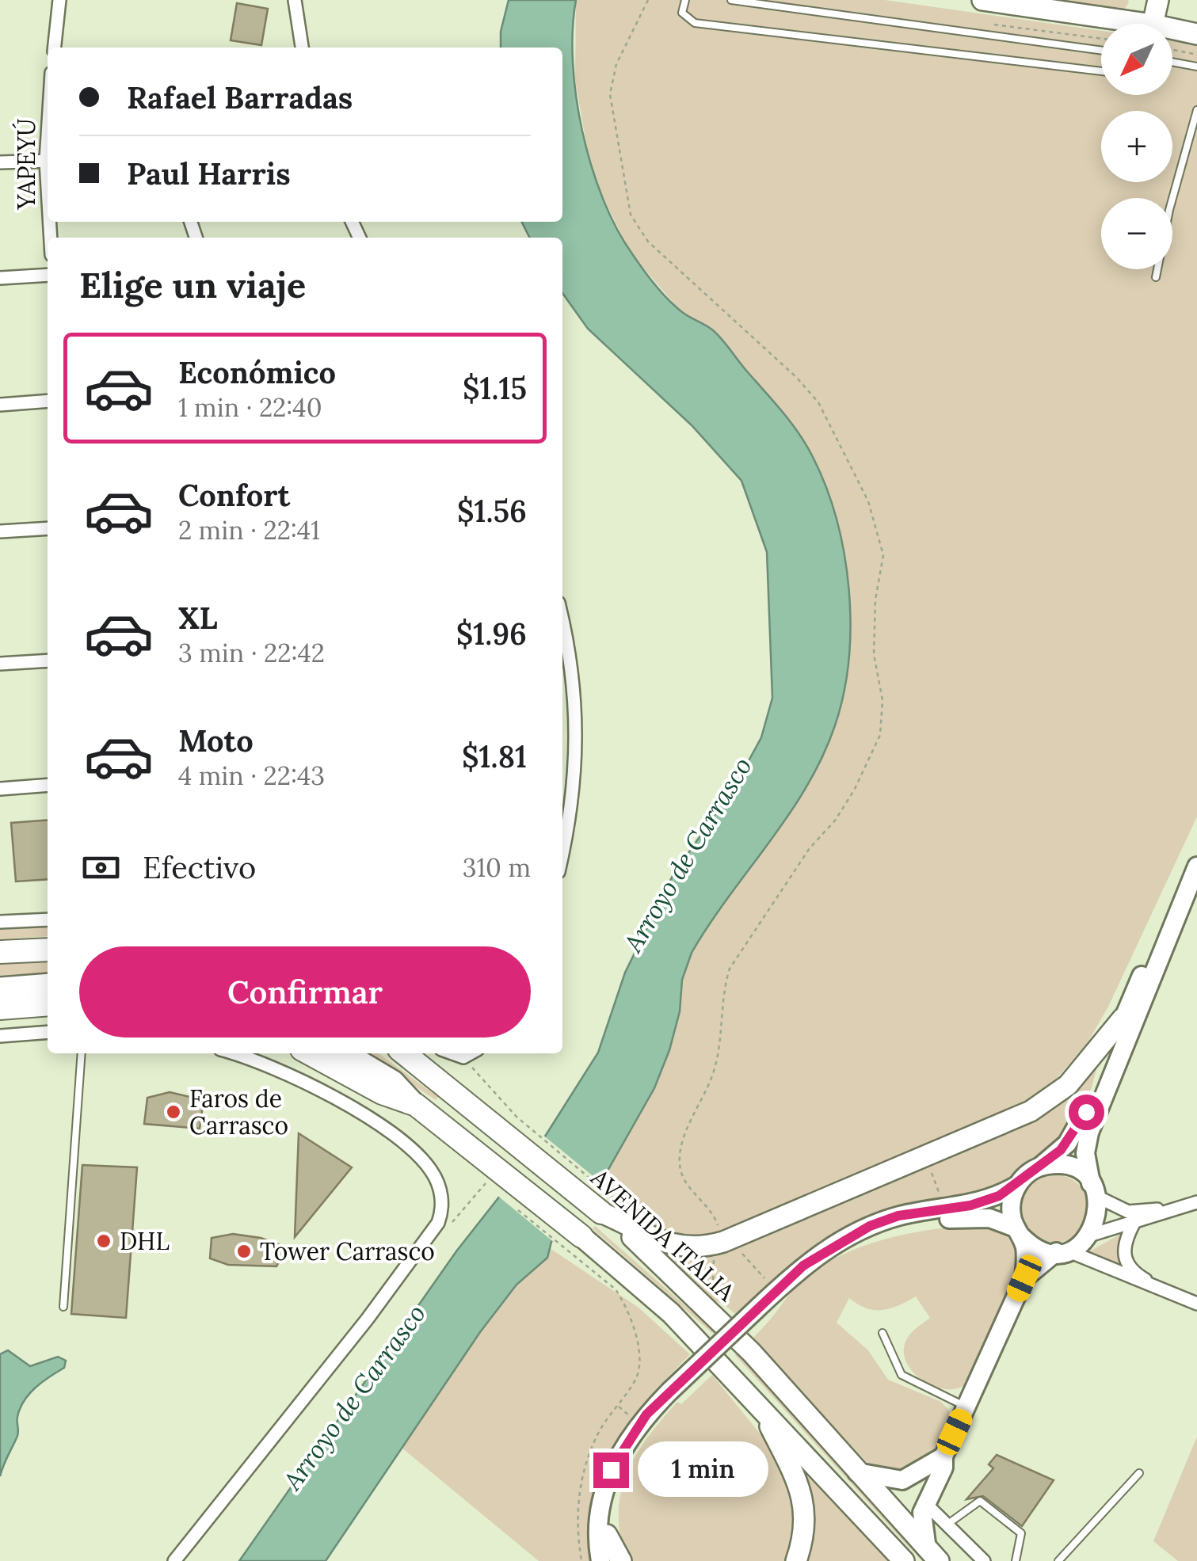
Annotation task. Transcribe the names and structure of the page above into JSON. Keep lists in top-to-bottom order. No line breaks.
{"streets":{"highway":["AVENIDA ITALIA"]},"water":["Arroyo de Carrasco"],"places":["Faros de Carrasco","DHL","Tower Carrasco"],"north":"bottom left","page":{"map_buttons":["+","−"],"banner":["Rafael Barradas","Paul Harris"],"heading":"Elige un viaje","list":[{"name":"Económico","note":"1 min · 22:40","value":"$1.15"},{"name":"Confort","note":"2 min · 22:41","value":"$1.56"},{"name":"XL","note":"3 min · 22:42","value":"$1.96"},{"name":"Moto","note":"4 min · 22:43","value":"$1.81"}],"pay":["Efectivo","310 m"],"buttons":"Confirmar","bubble":"1 min"}}
